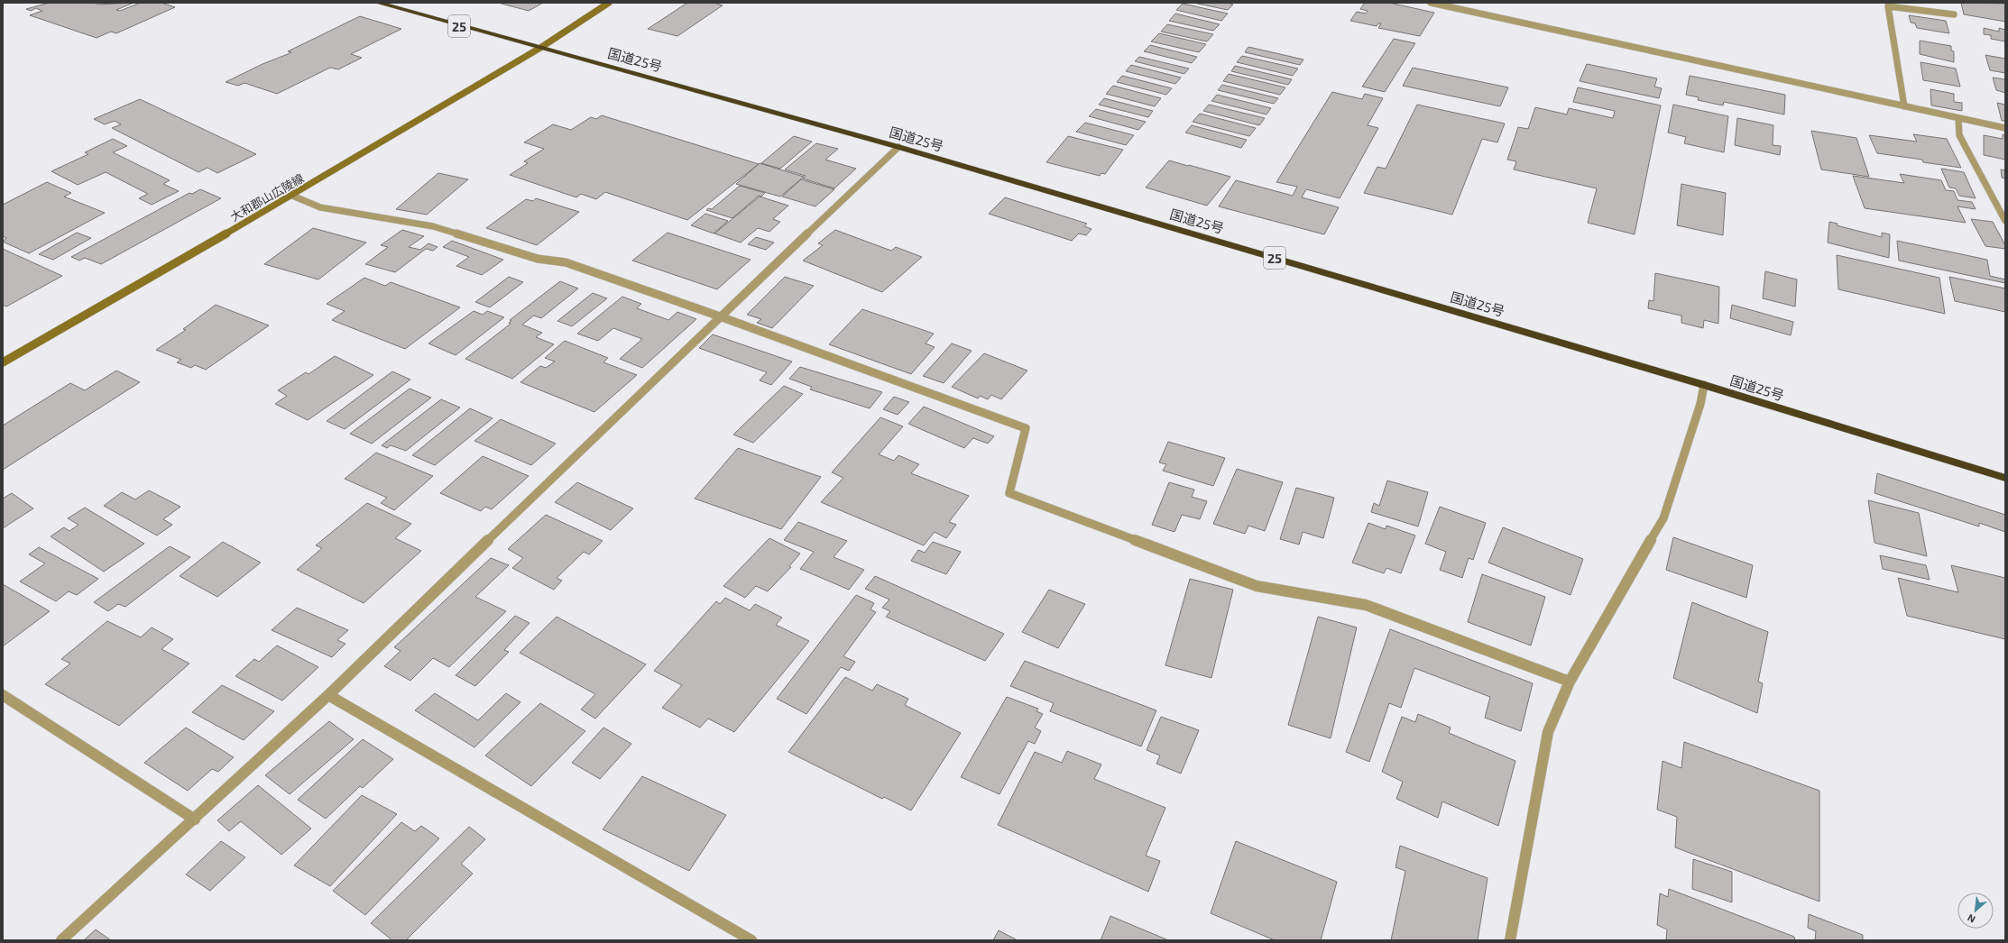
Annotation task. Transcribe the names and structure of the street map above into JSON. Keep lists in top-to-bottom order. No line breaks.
{"streets":{"highway":["25","国道25号"],"main road":["大和郡山広陵線"]},"crossings":[["国道25号","大和郡山広陵線"]],"north":"bottom left"}
